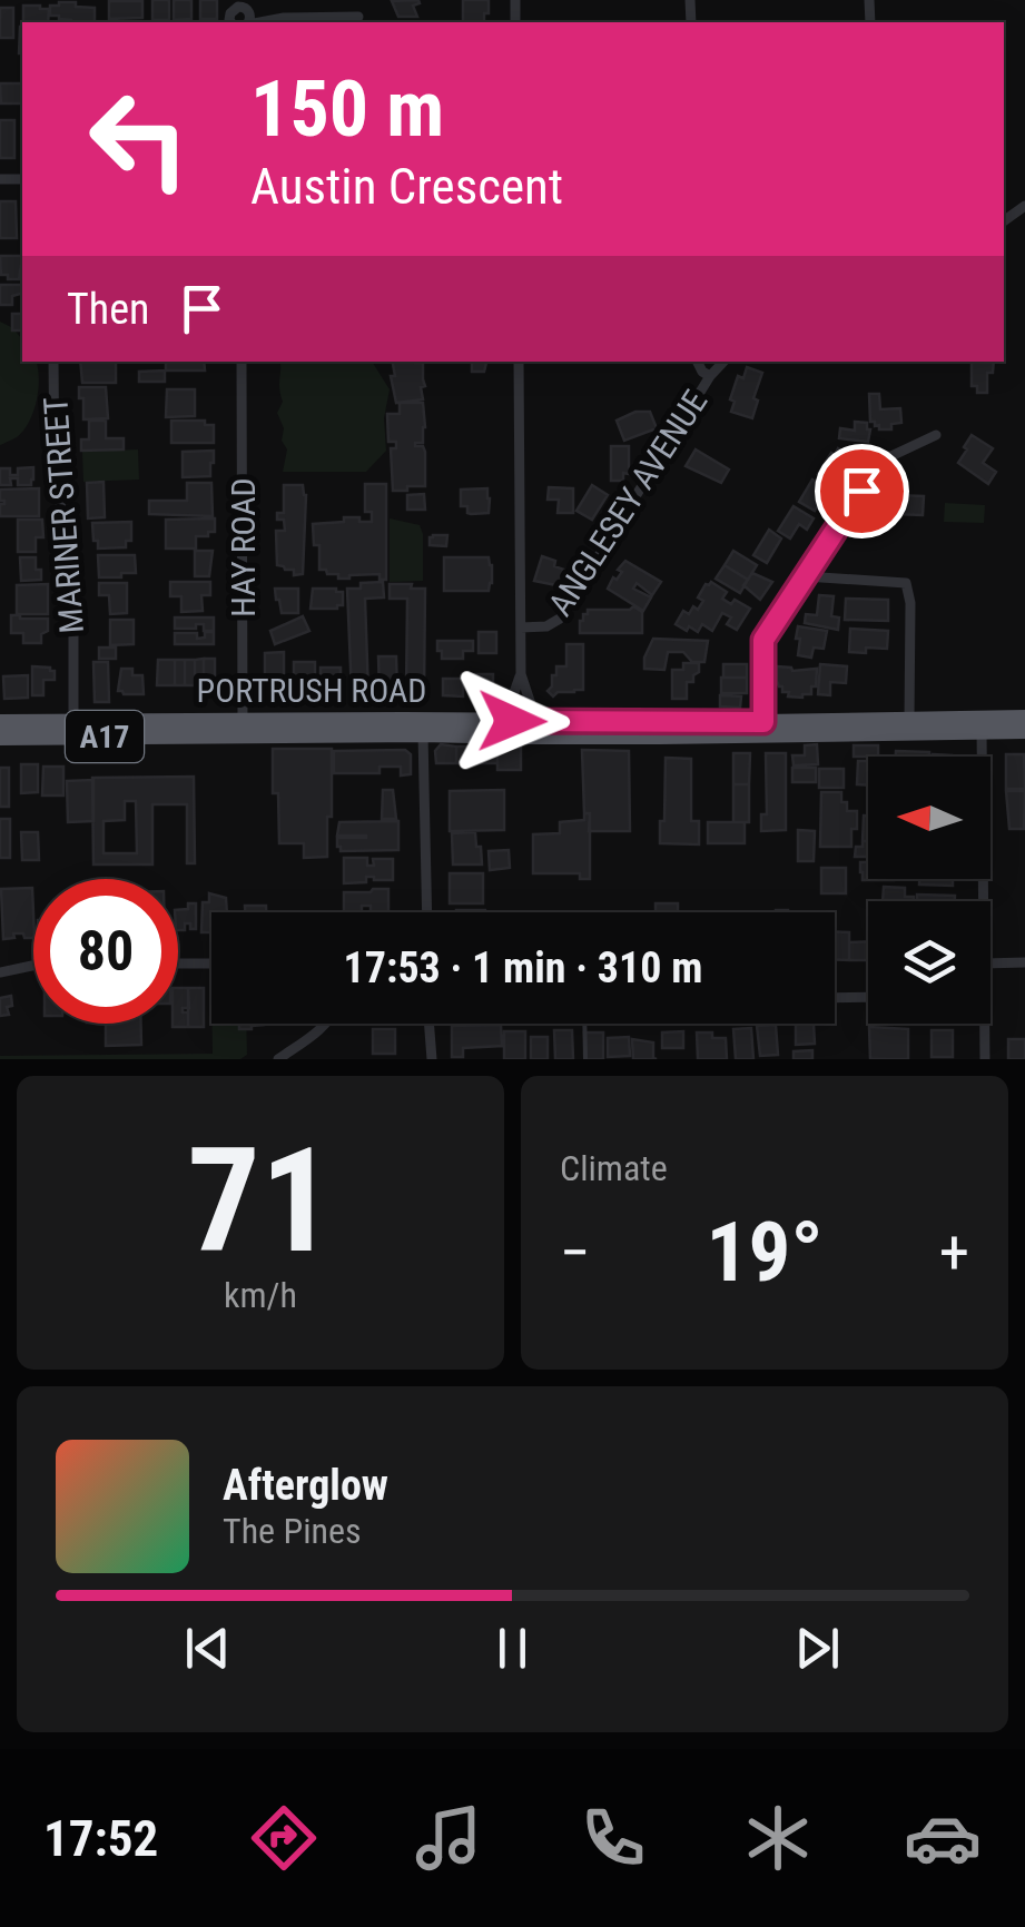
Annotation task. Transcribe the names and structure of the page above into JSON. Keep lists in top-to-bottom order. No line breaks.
{"streets":{"highway":["PORTRUSH ROAD","A17"],"street":["ANGLESEY AVENUE","MARINER STREET","HAY ROAD"]},"crossings":[["MARINER STREET","PORTRUSH ROAD"],["HAY ROAD","PORTRUSH ROAD"]],"north":"left","page":{"turn":["150 m","Austin Crescent"],"then":"Then","limit":"80","trip":"17:53 · 1 min · 310 m","tile":[["71","km/h"],"Climate"],"heat":["−","19°","+"],"song":["Afterglow","The Pines"],"tabs":"17:52"}}
